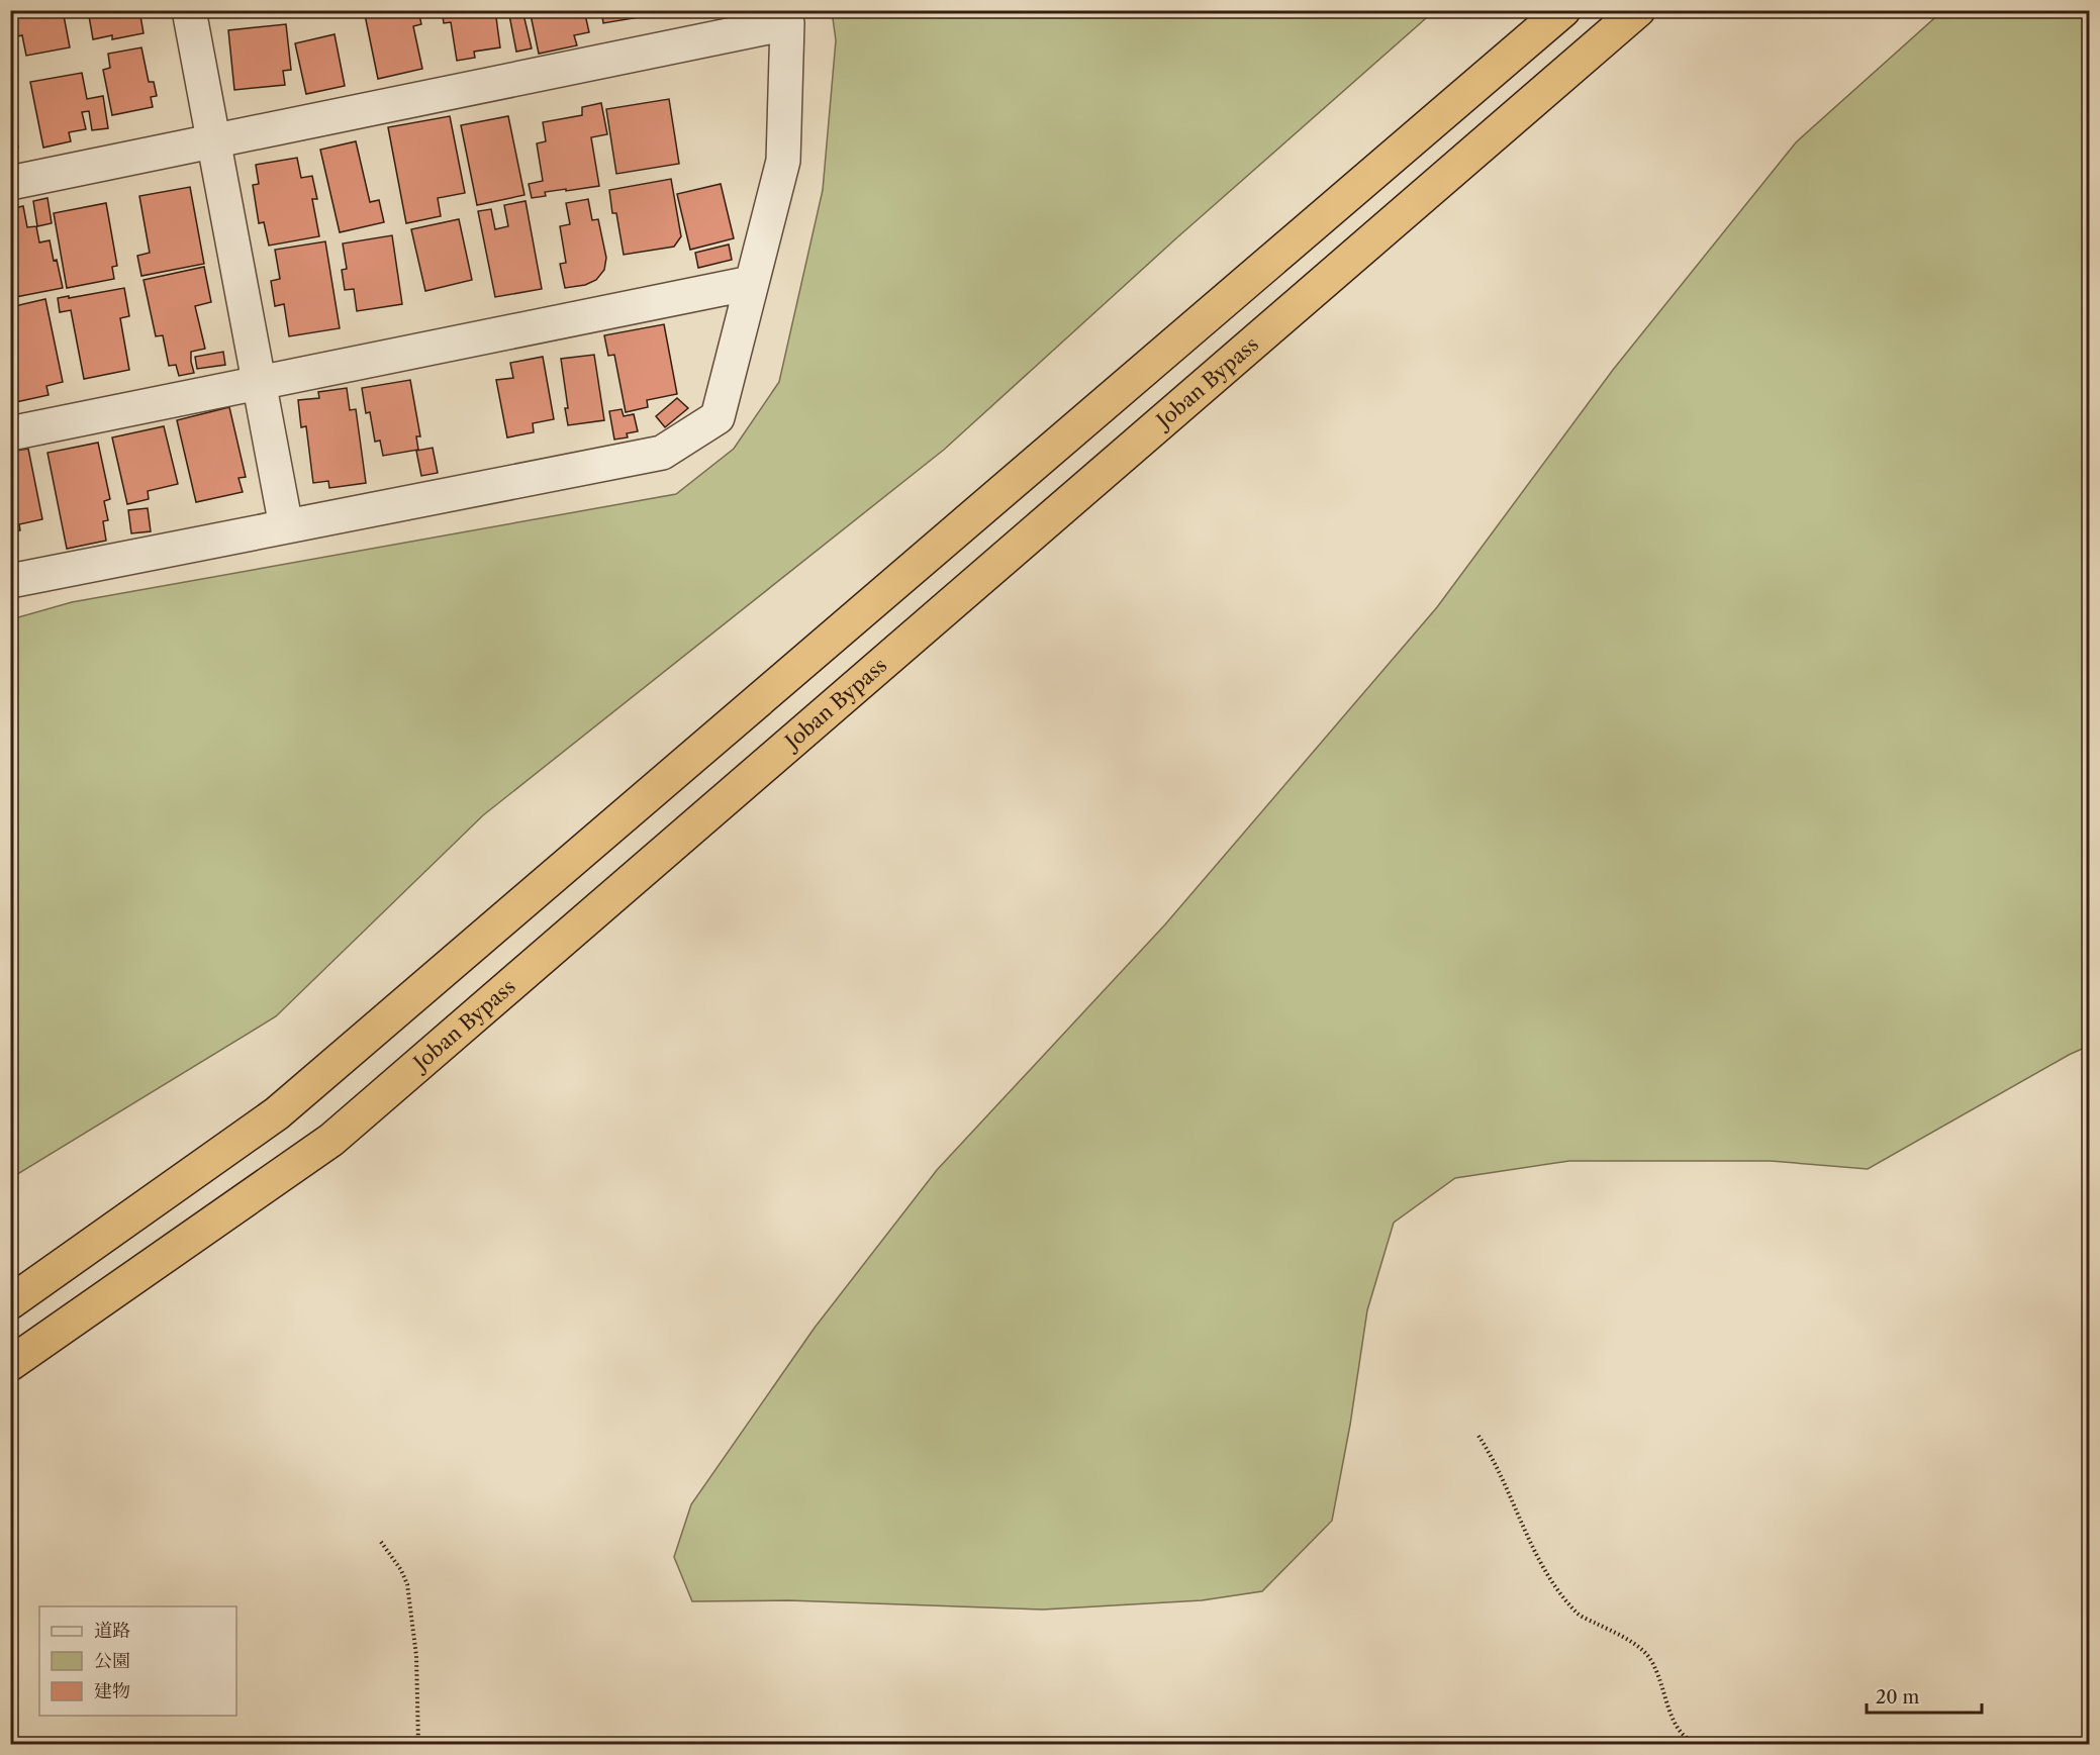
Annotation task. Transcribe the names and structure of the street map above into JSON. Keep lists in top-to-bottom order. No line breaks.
{"streets":{"highway":["Joban Bypass"]},"legend":["道路","公園","建物"],"scale_bar":"20 m"}
